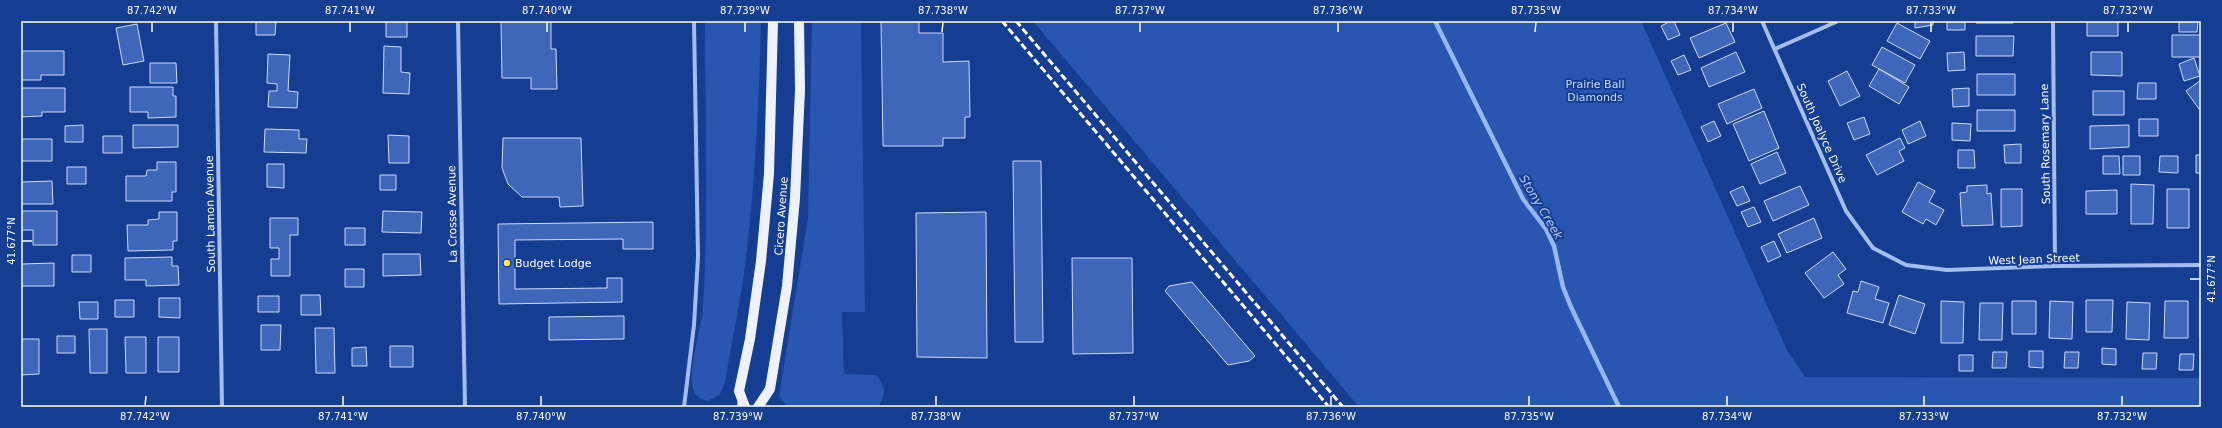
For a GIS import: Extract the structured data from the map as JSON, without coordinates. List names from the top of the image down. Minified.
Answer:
{"streets":{"main road":["Cicero Avenue"],"street":["South Joalyce Drive","South Rosemary Lane","South Lamon Avenue","La Crosse Avenue","West Jean Street"]},"crossings":[["South Joalyce Drive","West Jean Street"],["South Rosemary Lane","West Jean Street"]],"water":["Stony Creek"],"parks":["Prairie Ball Diamonds"],"places":["Budget Lodge"],"coordinates":["87.742°W","87.741°W","87.740°W","87.739°W","87.738°W","87.737°W","87.736°W","87.735°W","87.734°W","87.733°W","87.732°W","41.677°N"]}
